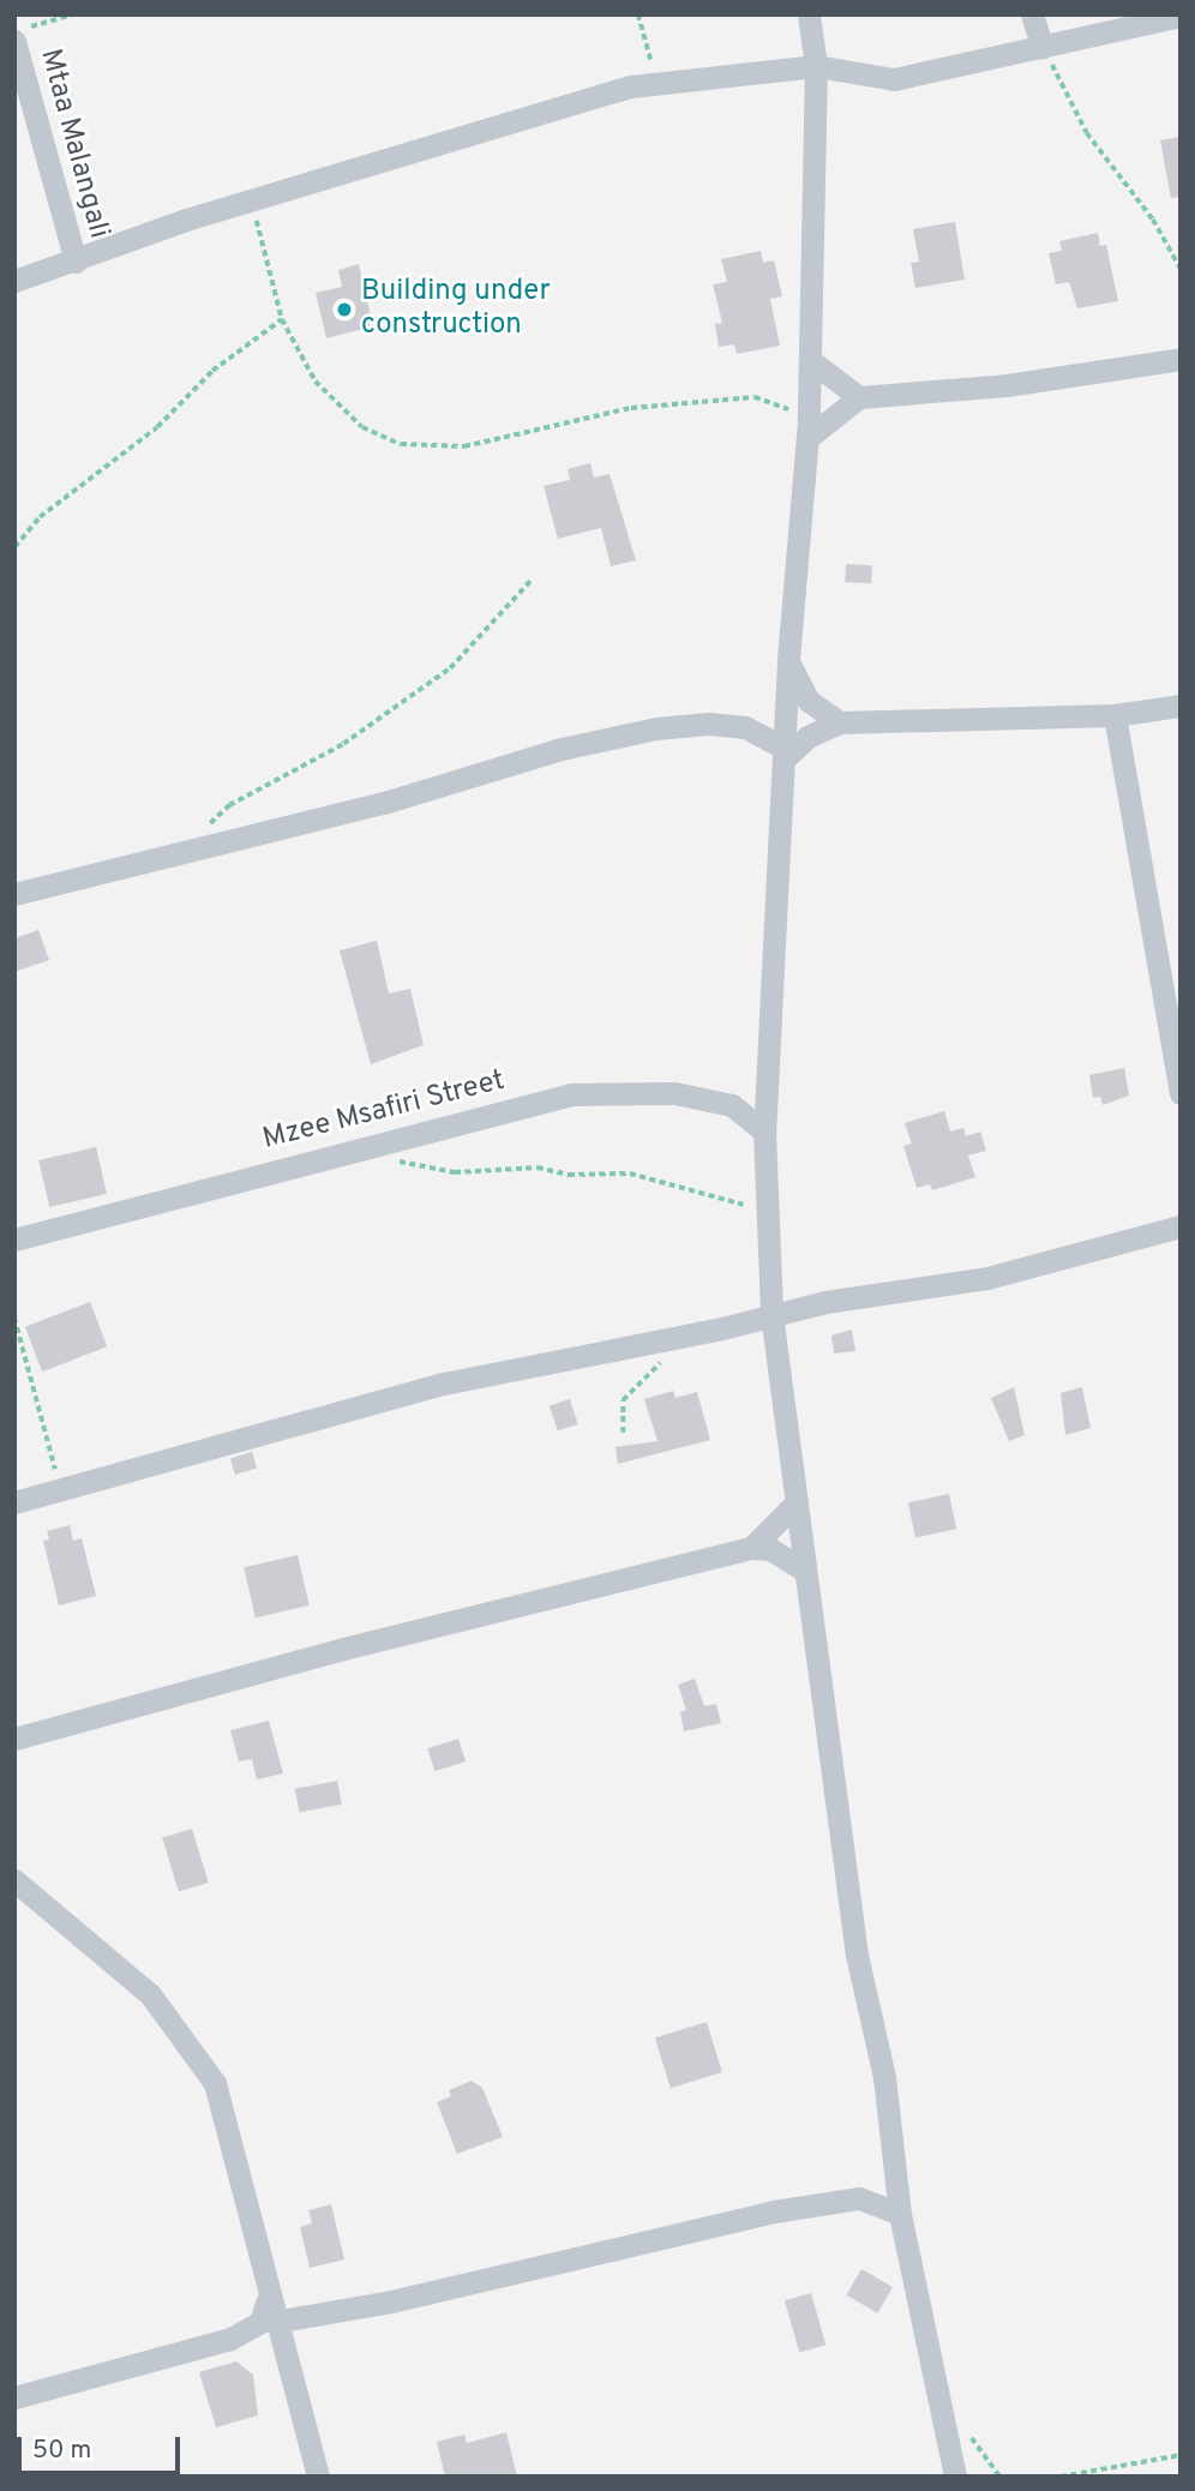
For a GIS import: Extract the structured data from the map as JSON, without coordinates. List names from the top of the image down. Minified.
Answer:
{"streets":{"street":["Mtaa Malangali","Mzee Msafiri Street"]},"places":["Building under construction"],"scale_bar":"50 m"}
